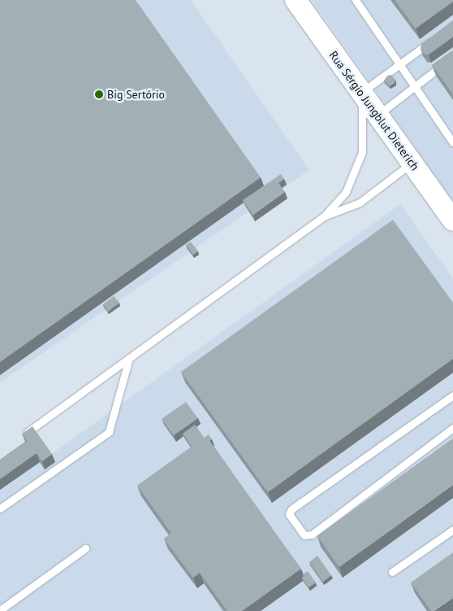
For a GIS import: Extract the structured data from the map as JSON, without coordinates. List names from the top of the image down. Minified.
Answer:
{"streets":{"street":["Rua Sérgio Jungblut Dieterich"]},"places":["Big Sertório"]}
